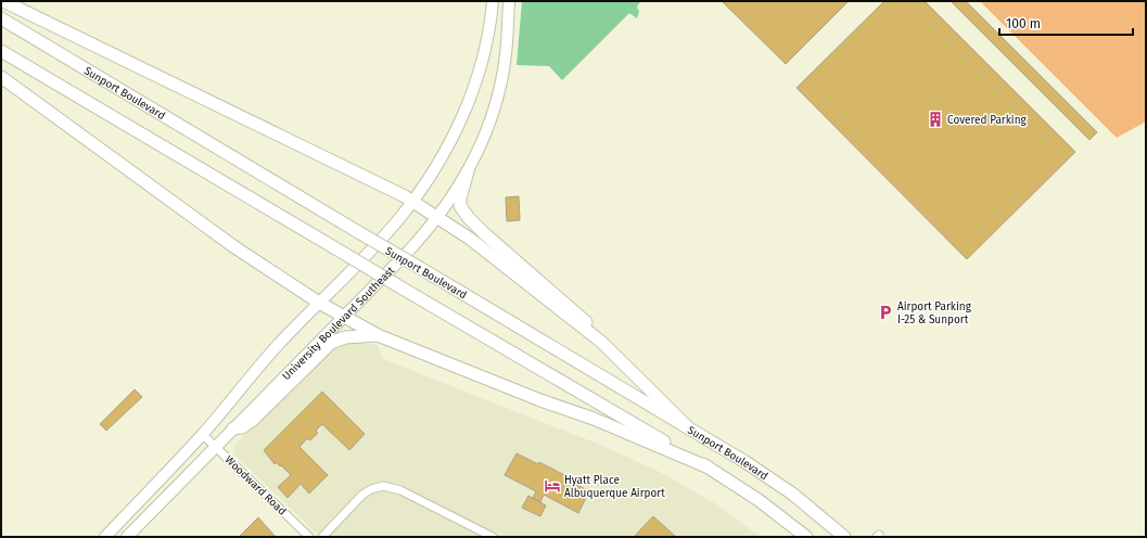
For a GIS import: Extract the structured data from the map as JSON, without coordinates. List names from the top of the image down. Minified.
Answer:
{"streets":{"main road":["Sunport Boulevard","University Boulevard Southeast"],"street":["Woodward Road"]},"crossings":[["University Boulevard Southeast","Woodward Road"]],"places":{"building":["Covered Parking"],"parking":["Airport Parking I-25 & Sunport"],"hotel":["Hyatt Place Albuquerque Airport"]},"scale_bar":"100 m"}
